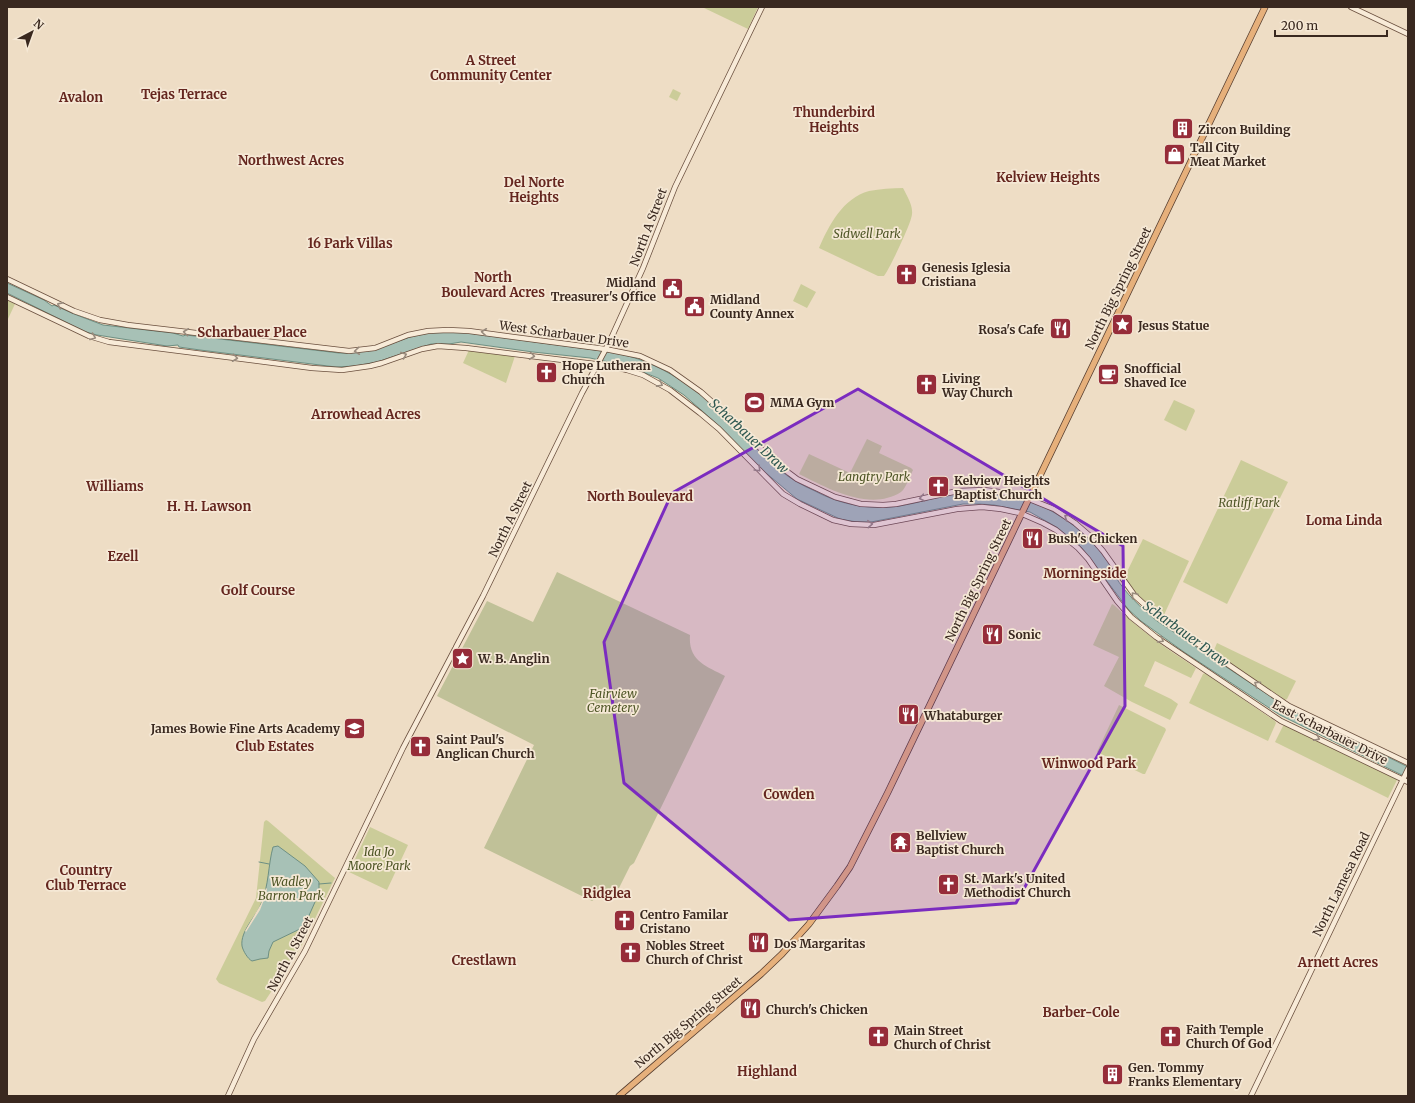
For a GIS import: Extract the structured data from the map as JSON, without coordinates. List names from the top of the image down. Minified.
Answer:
{"streets":{"highway":["North Big Spring Street"],"main road":["North A Street","West Scharbauer Drive","East Scharbauer Drive","North Lamesa Road"]},"crossings":[["North A Street","West Scharbauer Drive"],["North Big Spring Street","West Scharbauer Drive"],["West Scharbauer Drive","East Scharbauer Drive"],["East Scharbauer Drive","North Lamesa Road"]],"districts":["A Street Community Center","Tejas Terrace","Avalon","Thunderbird Heights","Northwest Acres","Kelview Heights","Del Norte Heights","16 Park Villas","North Boulevard Acres","Scharbauer Place","Arrowhead Acres","Williams","North Boulevard","H. H. Lawson","Loma Linda","Ezell","Morningside","Golf Course","Club Estates","Winwood Park","Cowden","Country Club Terrace","Ridglea","Crestlawn","Arnett Acres","Barber-Cole","Highland"],"water":["Scharbauer Draw"],"parks":["Sidwell Park","Langtry Park","Ratliff Park","Fairview Cemetery","Ida Jo Moore Park","Wadley Barron Park"],"places":{"building":["Zircon Building","Gen. Tommy Franks Elementary"],"shop":["Tall City Meat Market"],"church":["Genesis Iglesia Cristiana","Hope Lutheran Church","Living Way Church","Kelview Heights Baptist Church","Saint Paul's Anglican Church","St. Mark's United Methodist Church","Centro Familar Cristano","Nobles Street Church of Christ","Faith Temple Church Of God","Main Street Church of Christ"],"public building":["Midland Treasurer's Office","Midland County Annex"],"place":["Jesus Statue","W. B. Anglin"],"restaurant":["Rosa's Cafe","Bush's Chicken","Sonic","Whataburger","Dos Margaritas","Church's Chicken"],"cafe":["Snofficial Shaved Ice"],"sports":["MMA Gym"],"school or university":["James Bowie Fine Arts Academy"],"temple":["Bellview Baptist Church"]},"scale_bar":"200 m","north":"top right"}
